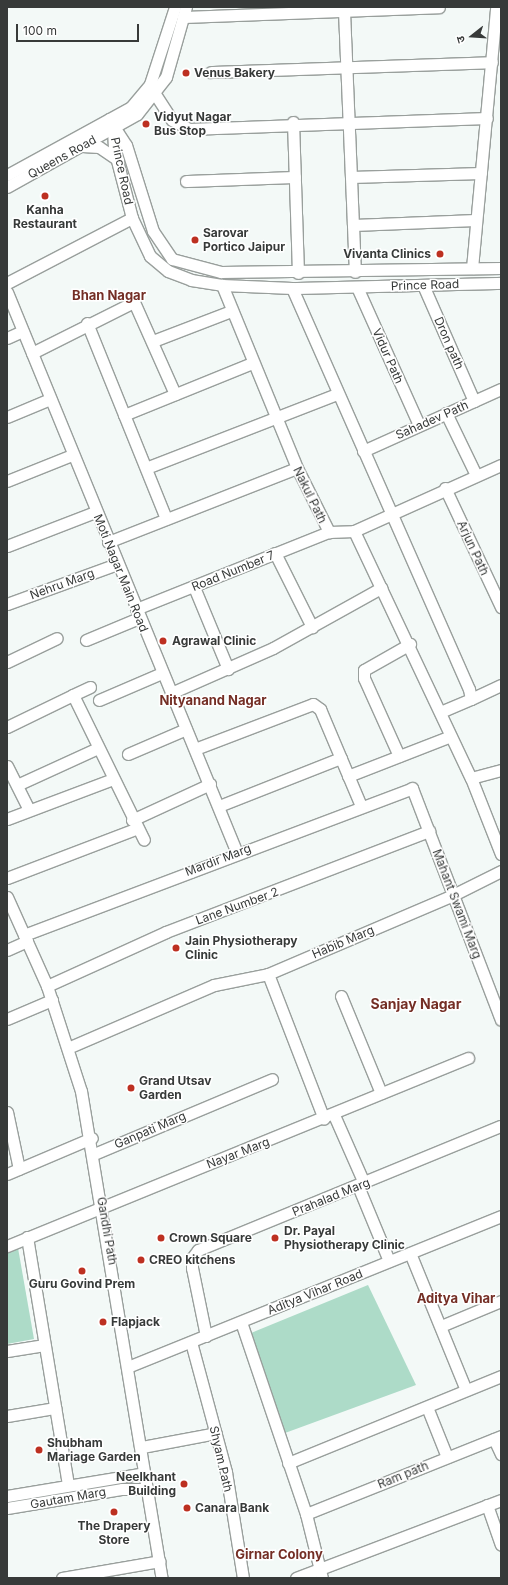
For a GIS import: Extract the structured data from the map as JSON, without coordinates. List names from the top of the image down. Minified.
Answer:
{"streets":{"street":["Queens Road","Prince Road","Dron path","Vidur Path","Sahadev Path","Nakul Path","Arjun Path","Road Number 7","Moti Nagar Main Road","Nehru Marg","Mardir Marg","Mahant Swami Marg","Lane Number 2","Habib Marg","Ganpati Marg","Nayar Marg","Prahalad Marg","Gandhi Path","Aditya Vihar Road","Shyam Path","Ram path","Gautam Marg"]},"crossings":[["Queens Road","Prince Road"],["Prince Road","Dron path"],["Prince Road","Vidur Path"],["Prince Road","Nakul Path"],["Dron path","Sahadev Path"],["Vidur Path","Sahadev Path"],["Nakul Path","Arjun Path"],["Nakul Path","Road Number 7"],["Road Number 7","Moti Nagar Main Road"],["Moti Nagar Main Road","Nehru Marg"],["Moti Nagar Main Road","Mardir Marg"],["Mardir Marg","Mahant Swami Marg"],["Mardir Marg","Gandhi Path"],["Mahant Swami Marg","Lane Number 2"],["Mahant Swami Marg","Habib Marg"],["Lane Number 2","Gandhi Path"],["Habib Marg","Gandhi Path"],["Ganpati Marg","Gandhi Path"],["Nayar Marg","Gandhi Path"],["Prahalad Marg","Aditya Vihar Road"],["Gandhi Path","Aditya Vihar Road"],["Gandhi Path","Gautam Marg"],["Aditya Vihar Road","Shyam Path"]],"districts":["Bhan Nagar","Nityanand Nagar","Sanjay Nagar","Aditya Vihar","Girnar Colony"],"places":["Venus Bakery","Vidyut Nagar Bus Stop","Kanha Restaurant","Sarovar Portico Jaipur","Vivanta Clinics","Agrawal Clinic","Jain Physiotherapy Clinic","Grand Utsav Garden","Crown Square","Dr. Payal Physiotherapy Clinic","CREO kitchens","Guru Govind Prem","Flapjack","Shubham Mariage Garden","Neelkhant Building","Canara Bank","The Drapery Store"],"scale_bar":"100 m","north":"left"}
